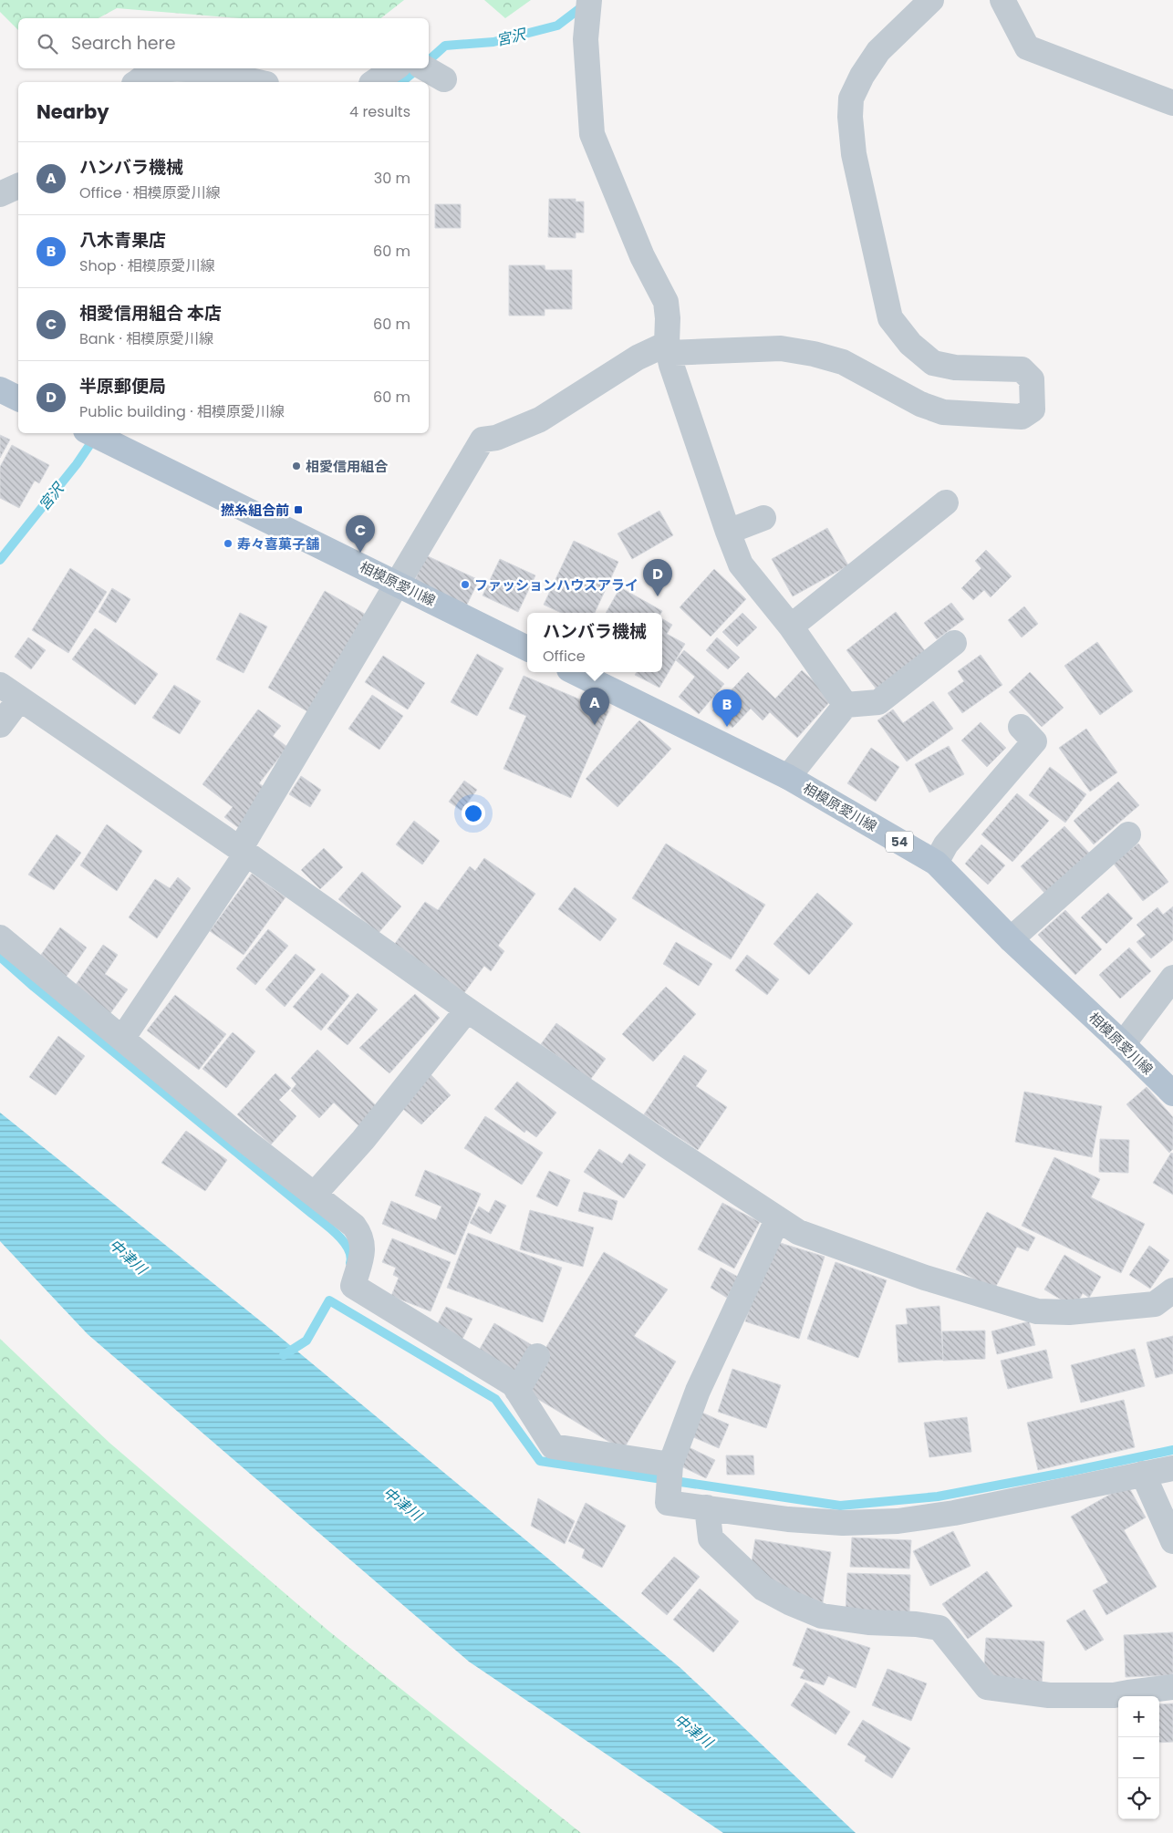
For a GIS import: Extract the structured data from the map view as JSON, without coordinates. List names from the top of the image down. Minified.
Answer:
{"streets":{"main road":["相模原愛川線","54"]},"water":["宮沢","中津川"],"places":{"other":["相愛信用組合","寿々喜菓子舗","ファッションハウスアライ"],"transit":["撚糸組合前"]},"page":{"search":"Search here","heading":["Nearby","4 results"],"list":[{"mark":"A","name":"ハンバラ機械","note":"Office · 相模原愛川線","value":"30 m"},{"mark":"B","name":"八木青果店","note":"Shop · 相模原愛川線","value":"60 m"},{"mark":"C","name":"相愛信用組合 本店","note":"Bank · 相模原愛川線","value":"60 m"},{"mark":"D","name":"半原郵便局","note":"Public building · 相模原愛川線","value":"60 m"}],"pins":["C","D","A","B"],"popup":["ハンバラ機械","Office"],"map_buttons":["+","−"]}}
